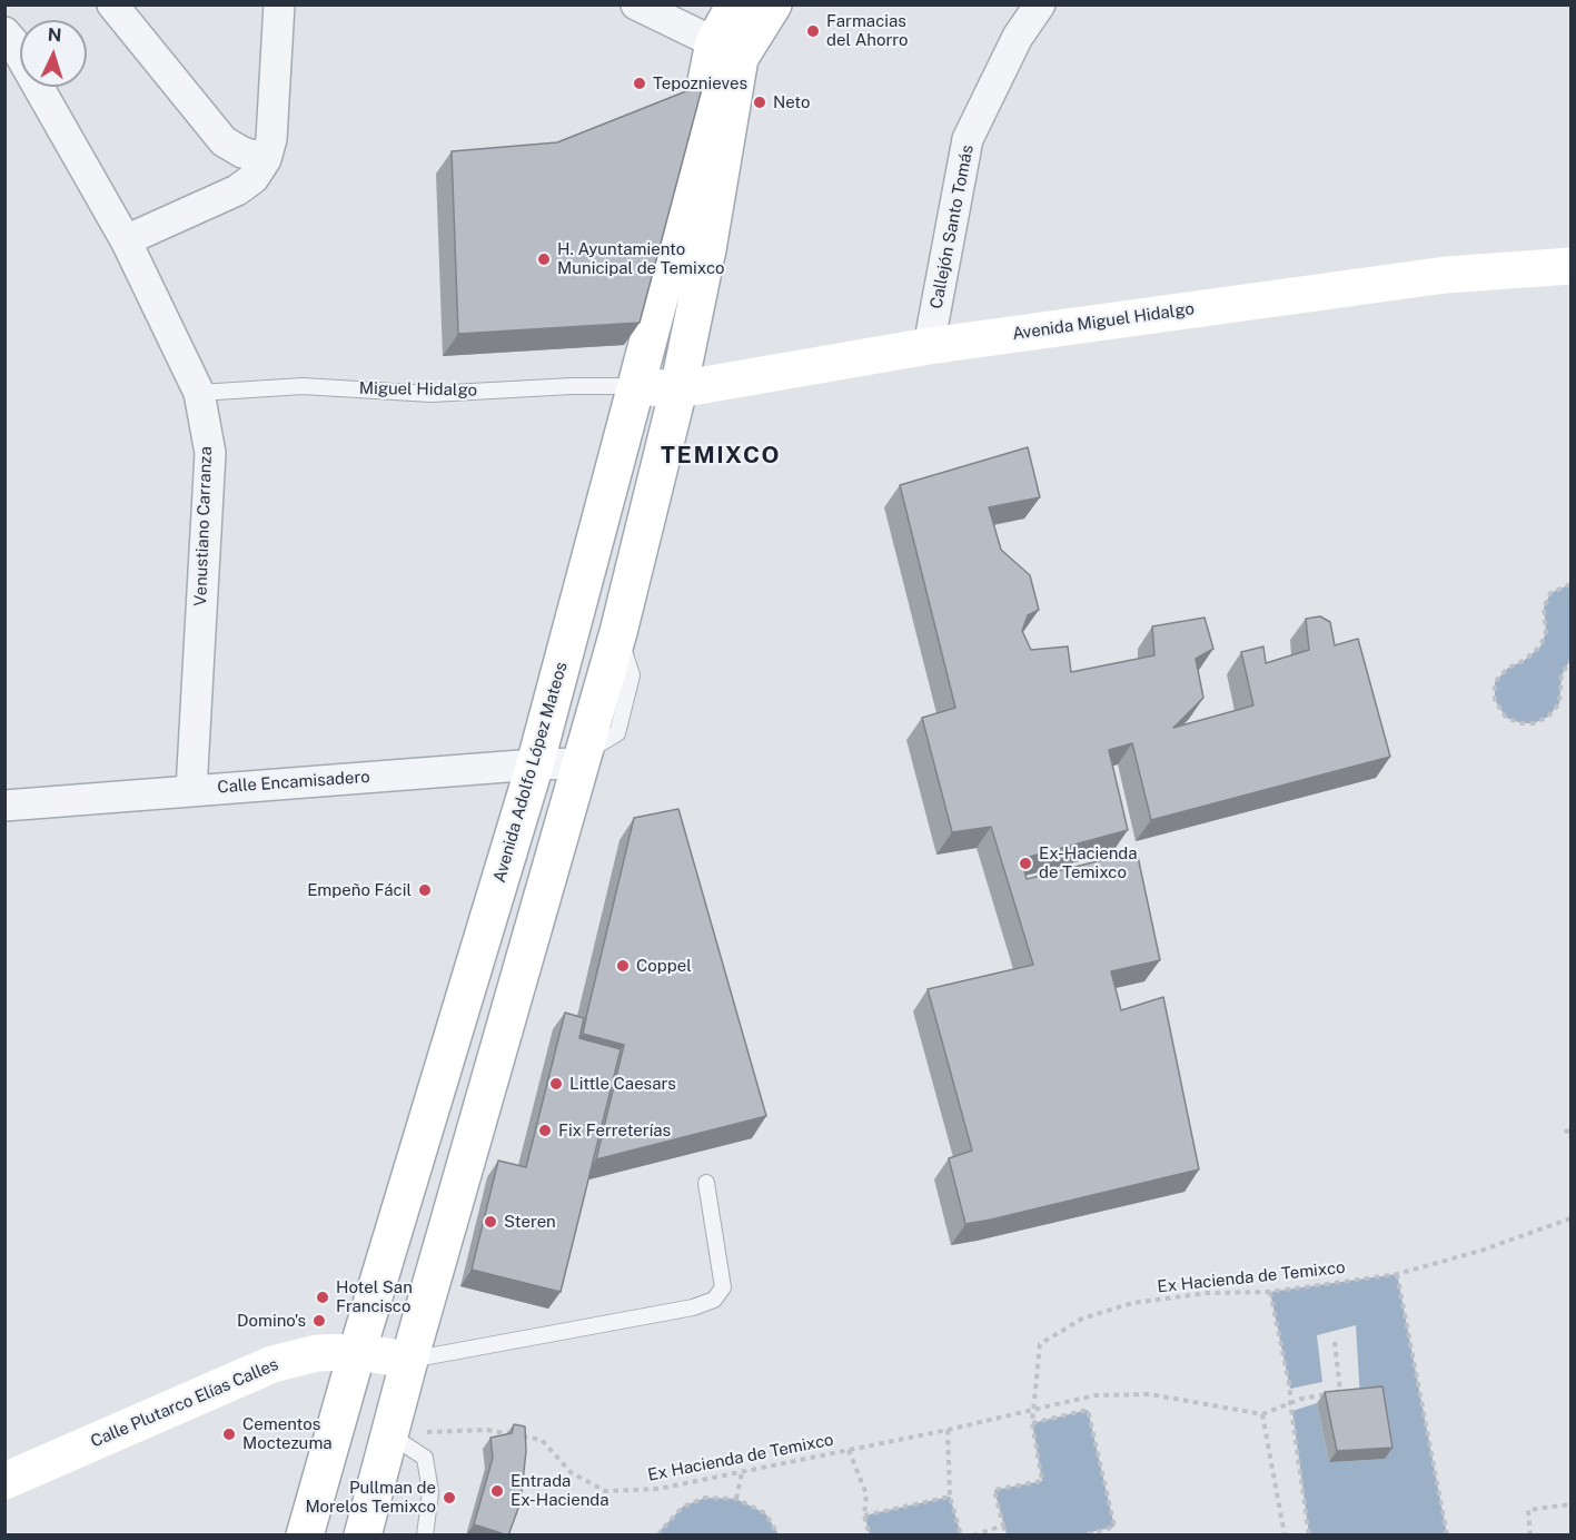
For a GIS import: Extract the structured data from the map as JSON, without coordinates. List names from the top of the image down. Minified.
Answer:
{"streets":{"main road":["Avenida Miguel Hidalgo","Avenida Adolfo López Mateos","Calle Plutarco Elías Calles"],"street":["Callejón Santo Tomás","Venustiano Carranza","Calle Encamisadero"],"lane":["Miguel Hidalgo"],"path":["Ex Hacienda de Temixco"]},"crossings":[["Callejón Santo Tomás","Avenida Miguel Hidalgo"],["Avenida Miguel Hidalgo","Miguel Hidalgo"],["Avenida Miguel Hidalgo","Avenida Adolfo López Mateos"],["Miguel Hidalgo","Venustiano Carranza"],["Miguel Hidalgo","Avenida Adolfo López Mateos"],["Venustiano Carranza","Calle Encamisadero"],["Avenida Adolfo López Mateos","Calle Encamisadero"],["Avenida Adolfo López Mateos","Ex Hacienda de Temixco"],["Avenida Adolfo López Mateos","Calle Plutarco Elías Calles"]],"districts":["TEMIXCO"],"places":["Farmacias del Ahorro","Tepoznieves","Neto","H. Ayuntamiento Municipal de Temixco","Ex-Hacienda de Temixco","Empeño Fácil","Coppel","Little Caesars","Fix Ferreterías","Steren","Hotel San Francisco","Domino's","Cementos Moctezuma","Entrada Ex-Hacienda","Pullman de Morelos Temixco"],"north":"top"}
